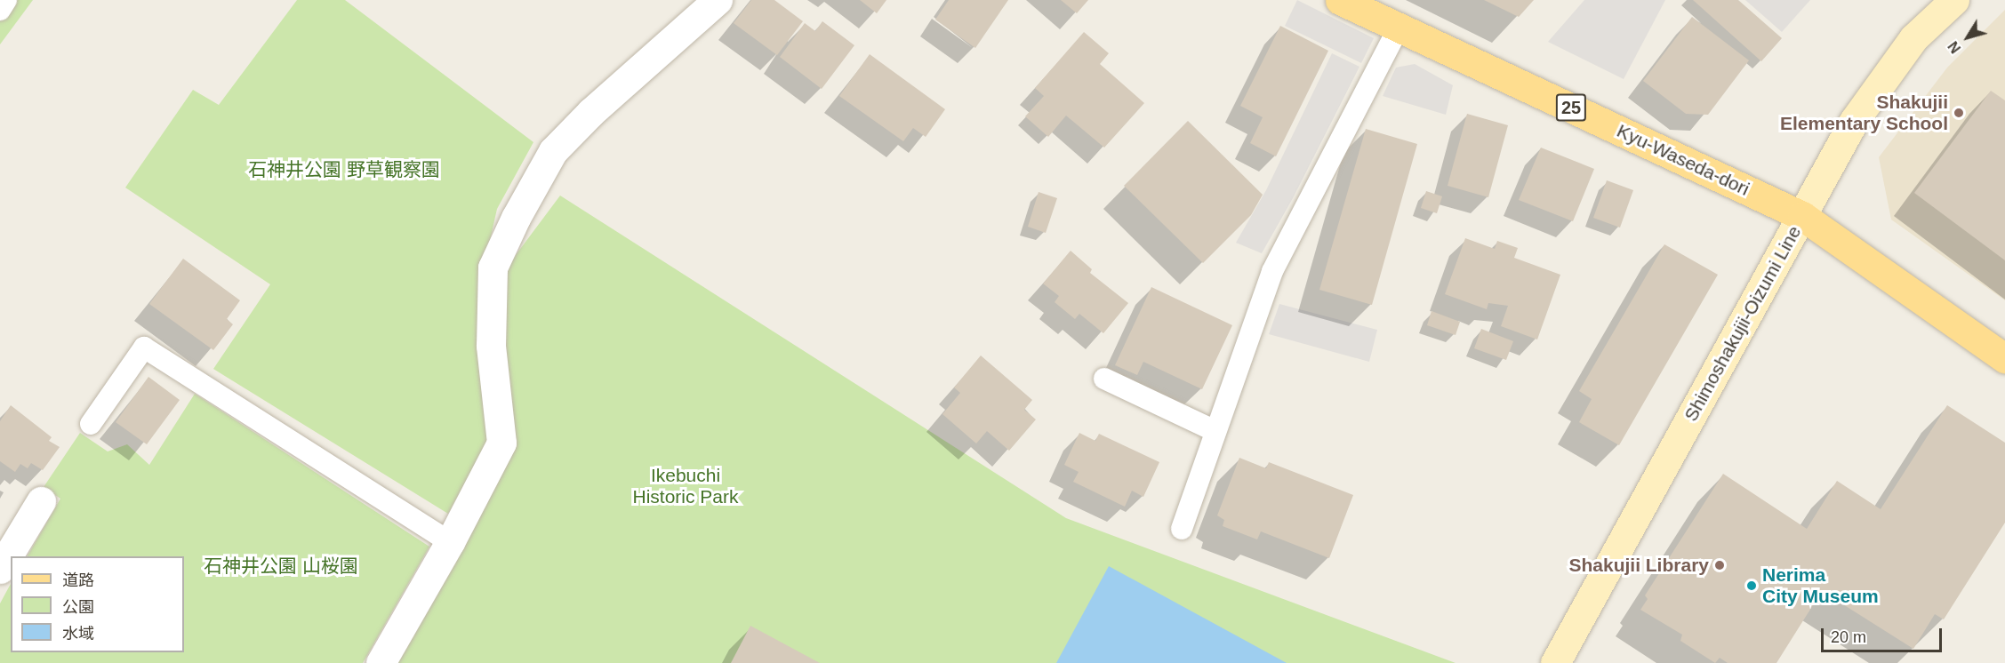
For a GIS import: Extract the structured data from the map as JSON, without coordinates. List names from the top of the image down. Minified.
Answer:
{"streets":{"main road":["25","Kyu-Waseda-dori","Shimoshakujii-Oizumi Line"]},"crossings":[["Kyu-Waseda-dori","Shimoshakujii-Oizumi Line"]],"parks":["石神井公園 野草観察園","Ikebuchi Historic Park","石神井公園 山桜園"],"places":["Shakujii Elementary School","Shakujii Library","Nerima City Museum"],"legend":["道路","公園","水域"],"scale_bar":"20 m","north":"bottom left"}
